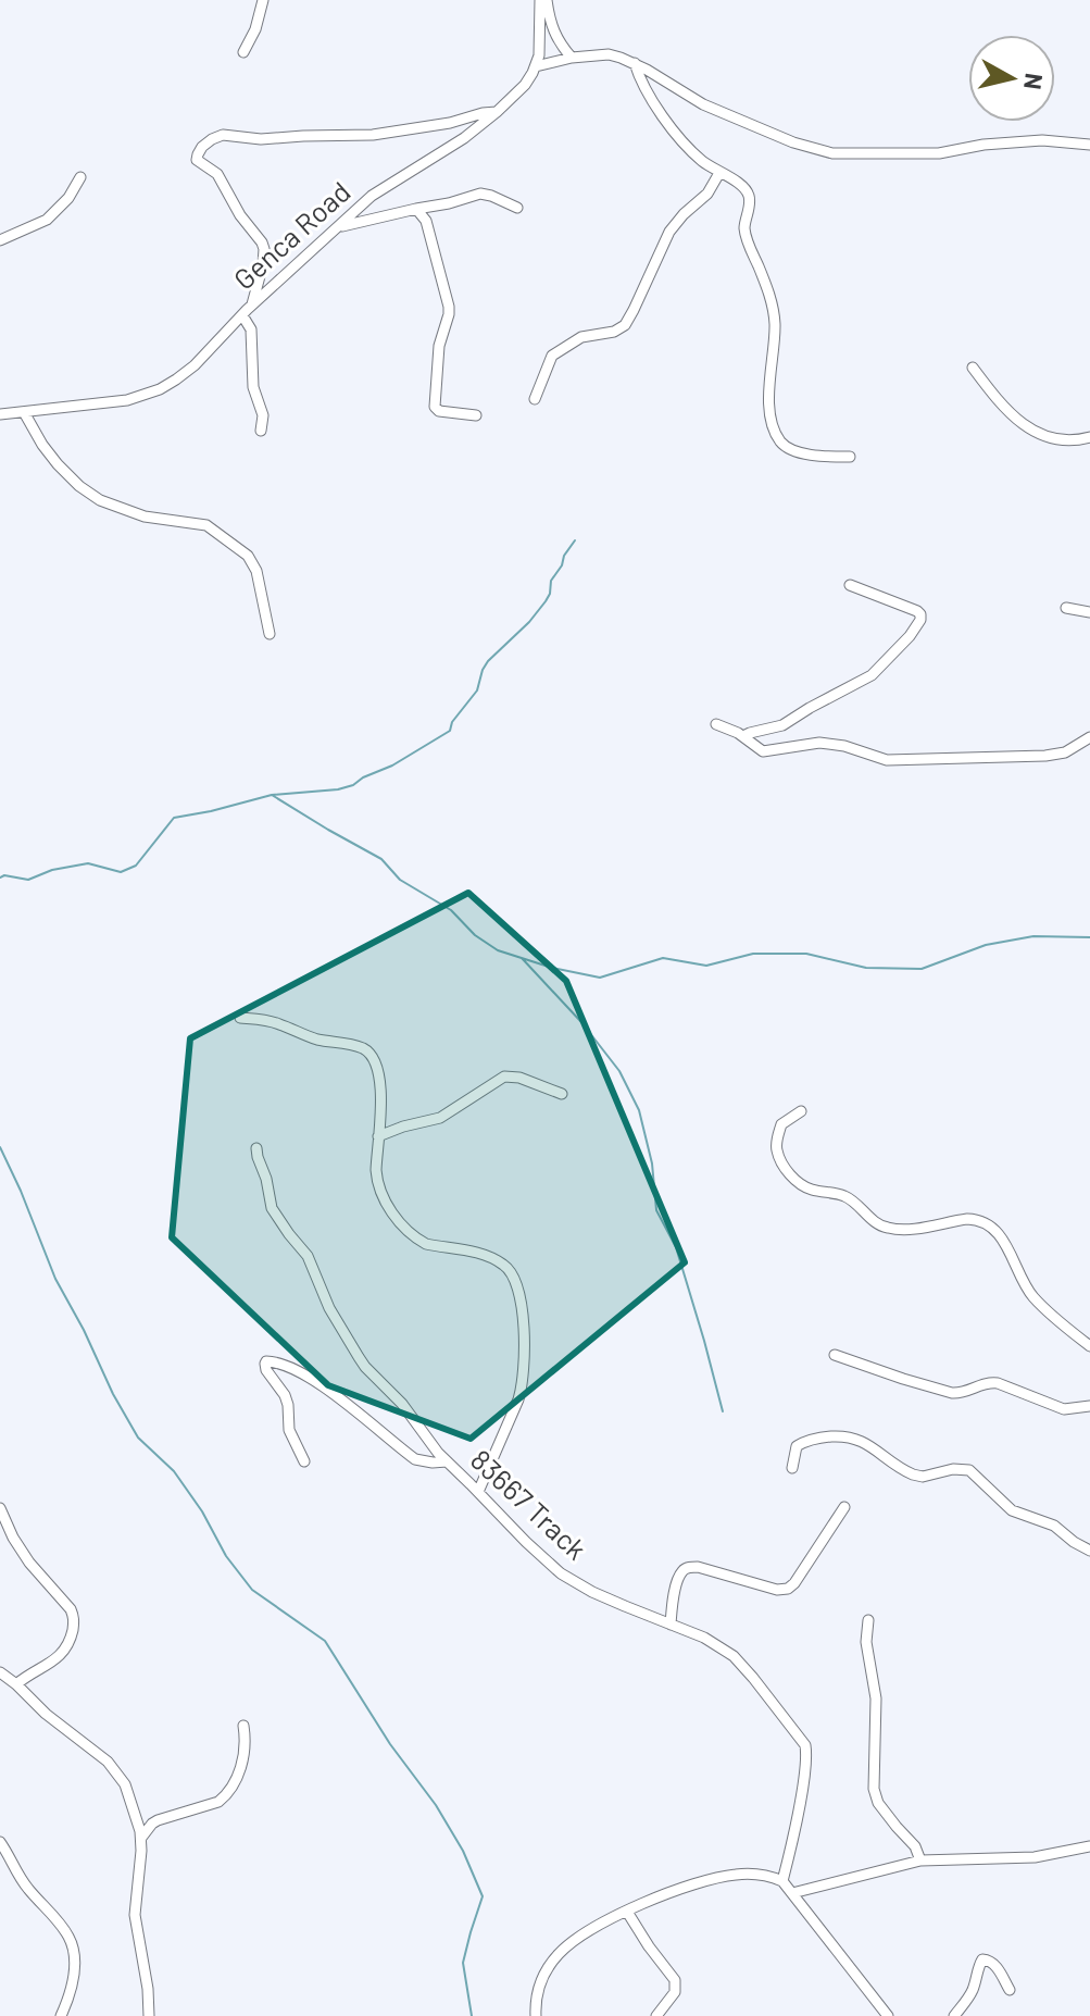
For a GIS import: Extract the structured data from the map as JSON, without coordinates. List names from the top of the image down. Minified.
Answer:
{"streets":{"street":["Genca Road","83667 Track"]},"north":"right"}
